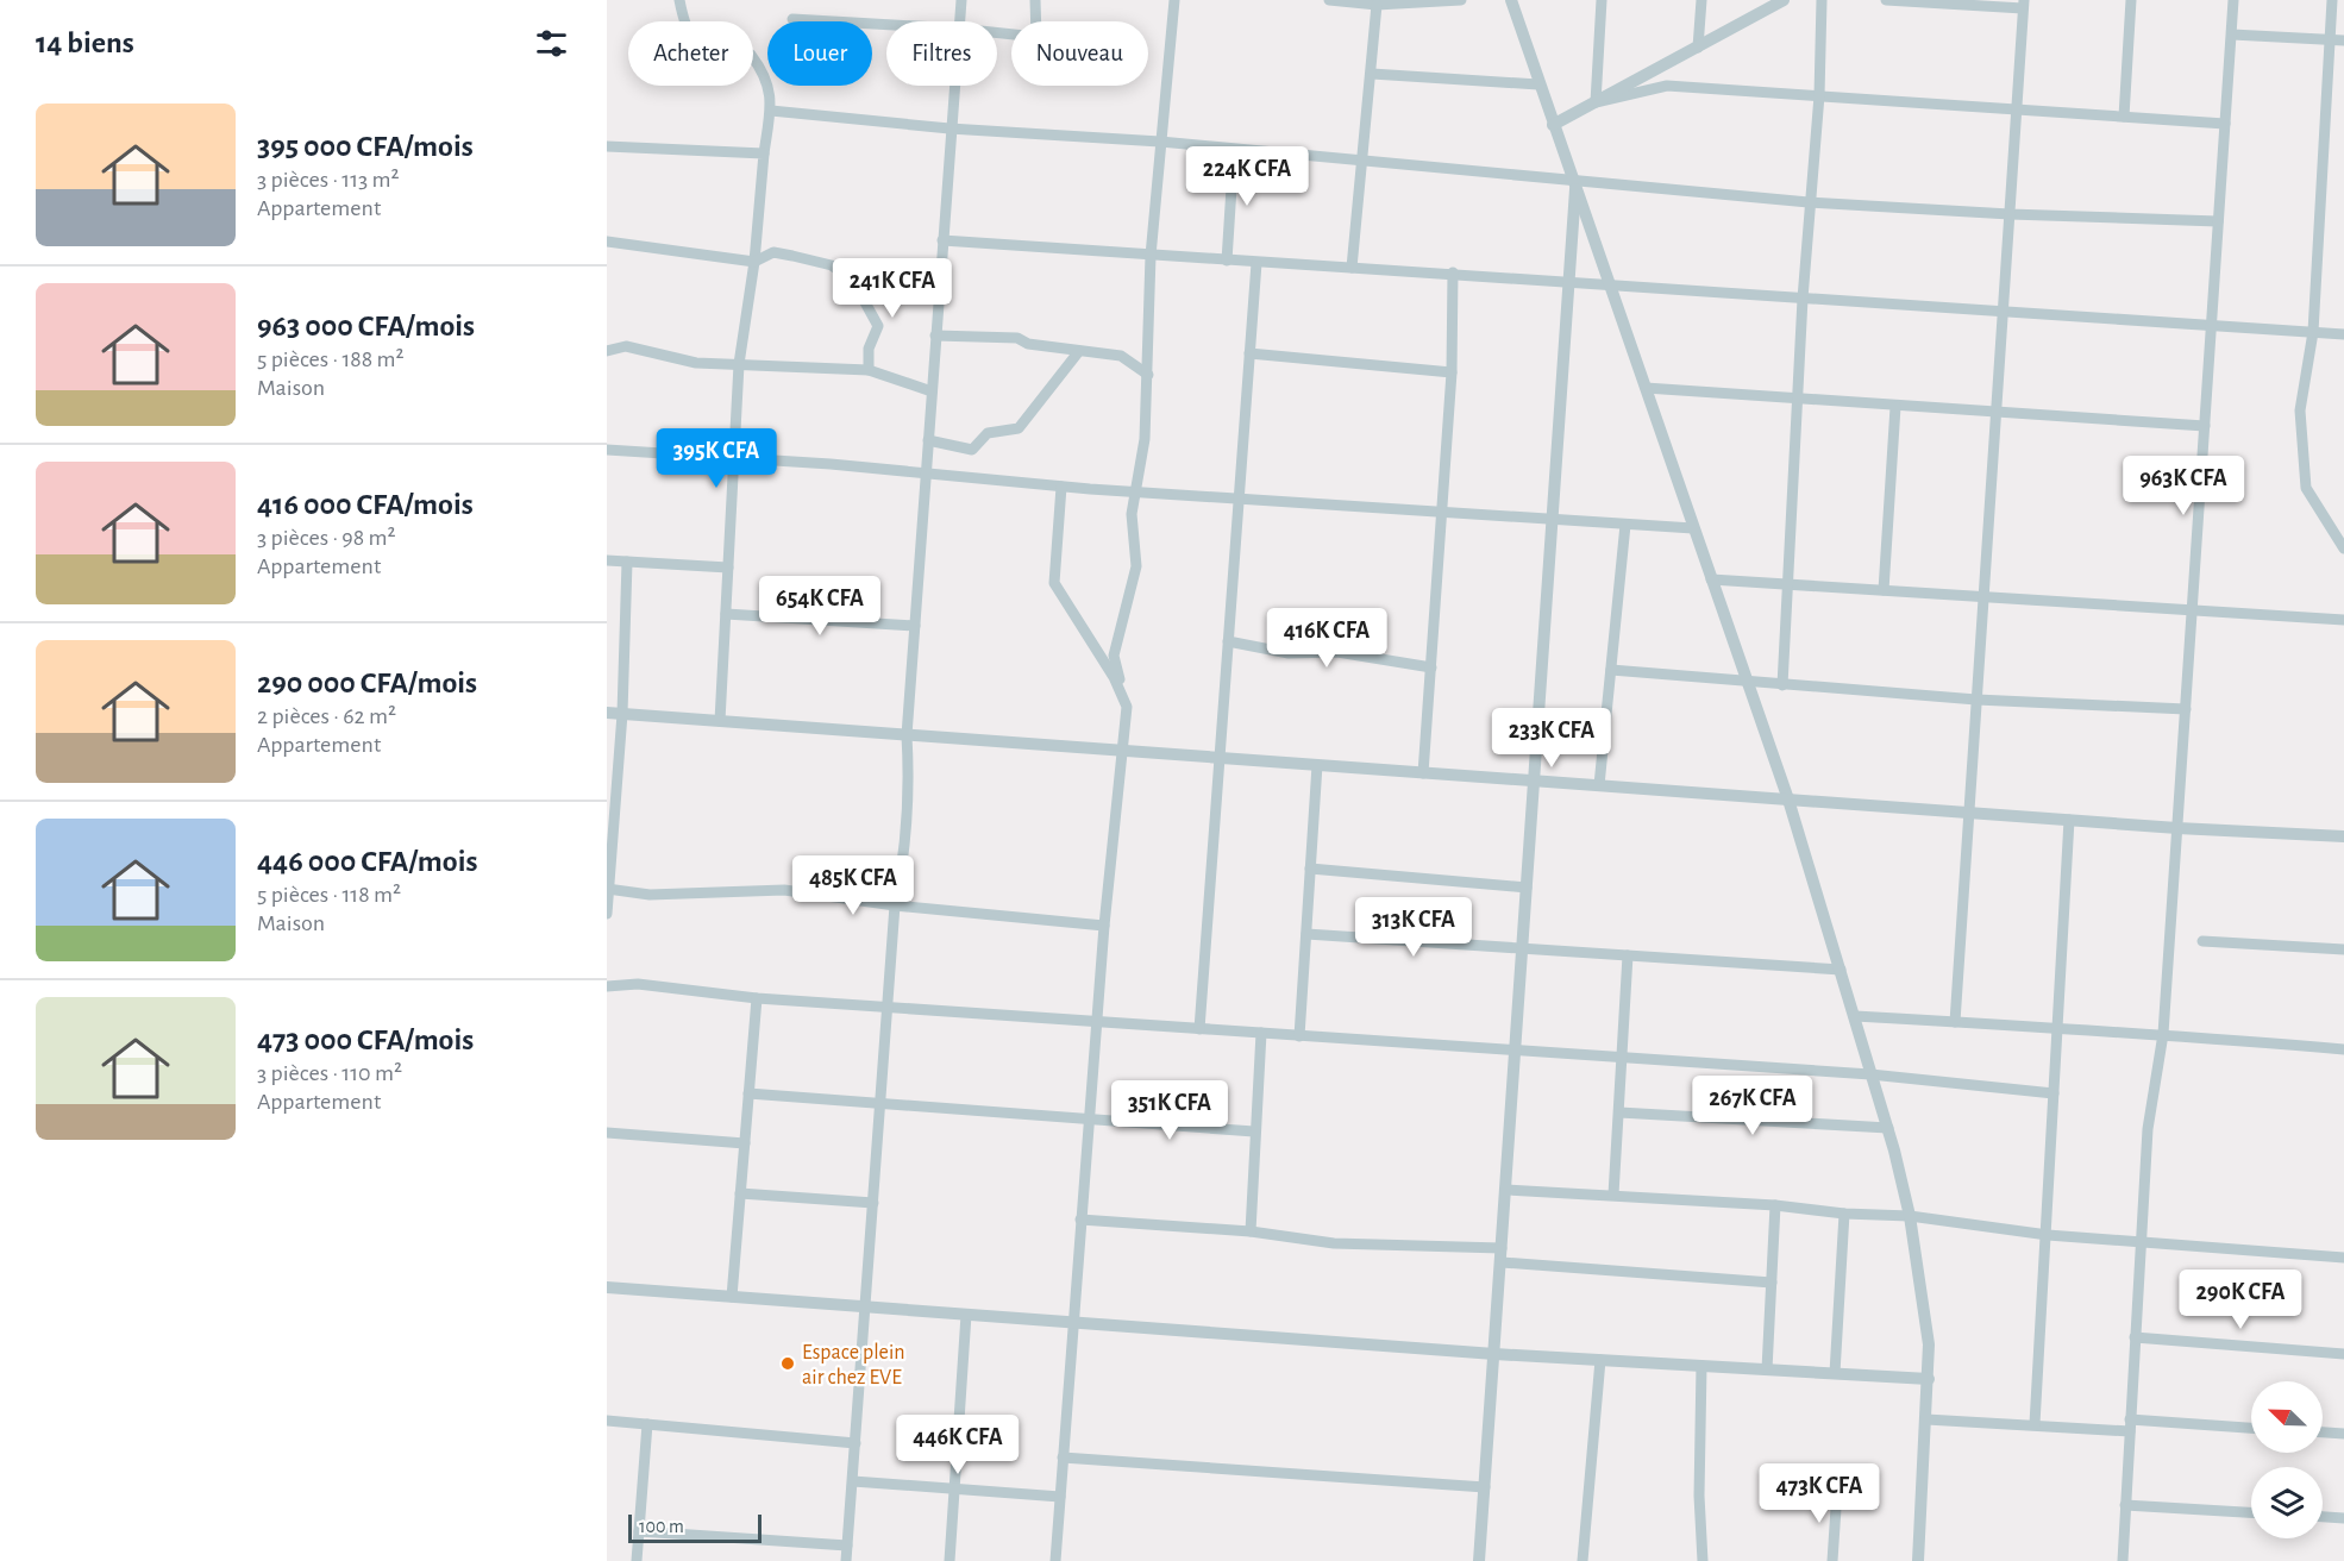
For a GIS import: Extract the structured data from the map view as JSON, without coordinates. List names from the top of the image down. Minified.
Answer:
{"places":["Espace plein air chez EVE"],"scale_bar":"100 m","north":"top left","page":{"heading":"14 biens","chip":["Acheter","Louer","Filtres","Nouveau"],"list":[{"name":"395 000 CFA/mois","note":"3 pièces · 113 m² · Appartement"},{"name":"963 000 CFA/mois","note":"5 pièces · 188 m² · Maison"},{"name":"416 000 CFA/mois","note":"3 pièces · 98 m² · Appartement"},{"name":"290 000 CFA/mois","note":"2 pièces · 62 m² · Appartement"},{"name":"446 000 CFA/mois","note":"5 pièces · 118 m² · Maison"},{"name":"473 000 CFA/mois","note":"3 pièces · 110 m² · Appartement"}],"price":["224K CFA","241K CFA","395K CFA","963K CFA","654K CFA","416K CFA","233K CFA","485K CFA","313K CFA","267K CFA","351K CFA","290K CFA","446K CFA","473K CFA"],"scale":"100 m"}}
